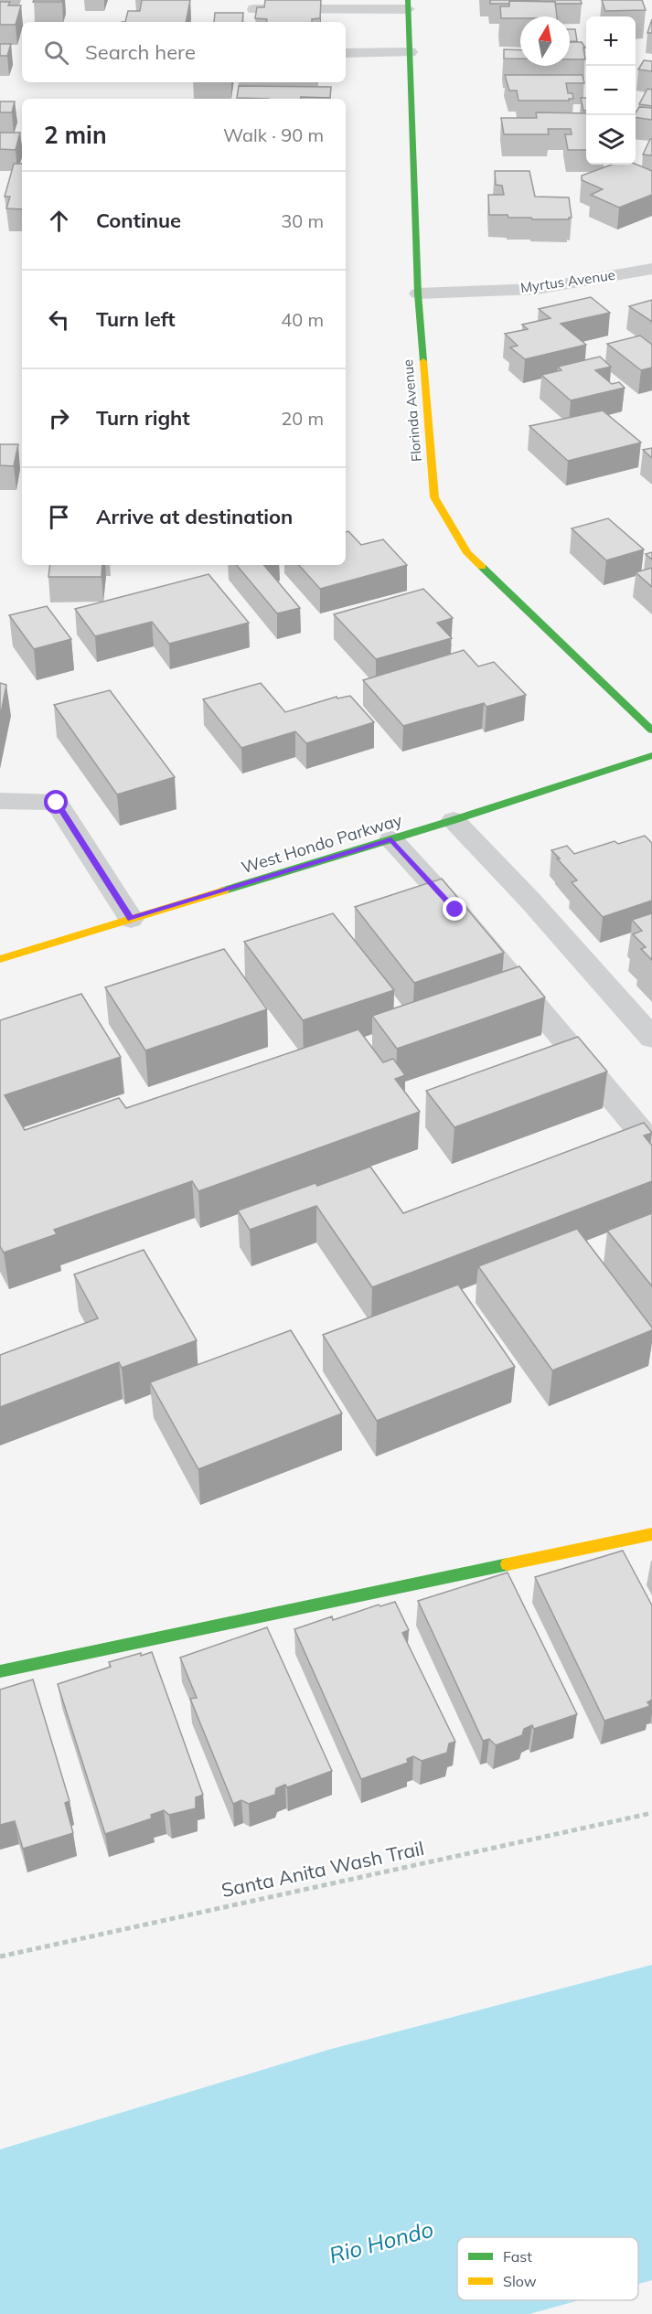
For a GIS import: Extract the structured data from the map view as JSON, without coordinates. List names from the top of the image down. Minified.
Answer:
{"streets":{"street":["Myrtus Avenue","Florinda Avenue","West Hondo Parkway"],"path":["Santa Anita Wash Trail"]},"crossings":[["Myrtus Avenue","Florinda Avenue"]],"water":["Rio Hondo"],"legend":["Fast","Slow"],"north":"top","page":{"map_buttons":["+","−"],"search":"Search here","heading":["2 min","Walk · 90 m"],"list":[["Continue","30 m"],["Turn left","40 m"],["Turn right","20 m"],"Arrive at destination"]}}
